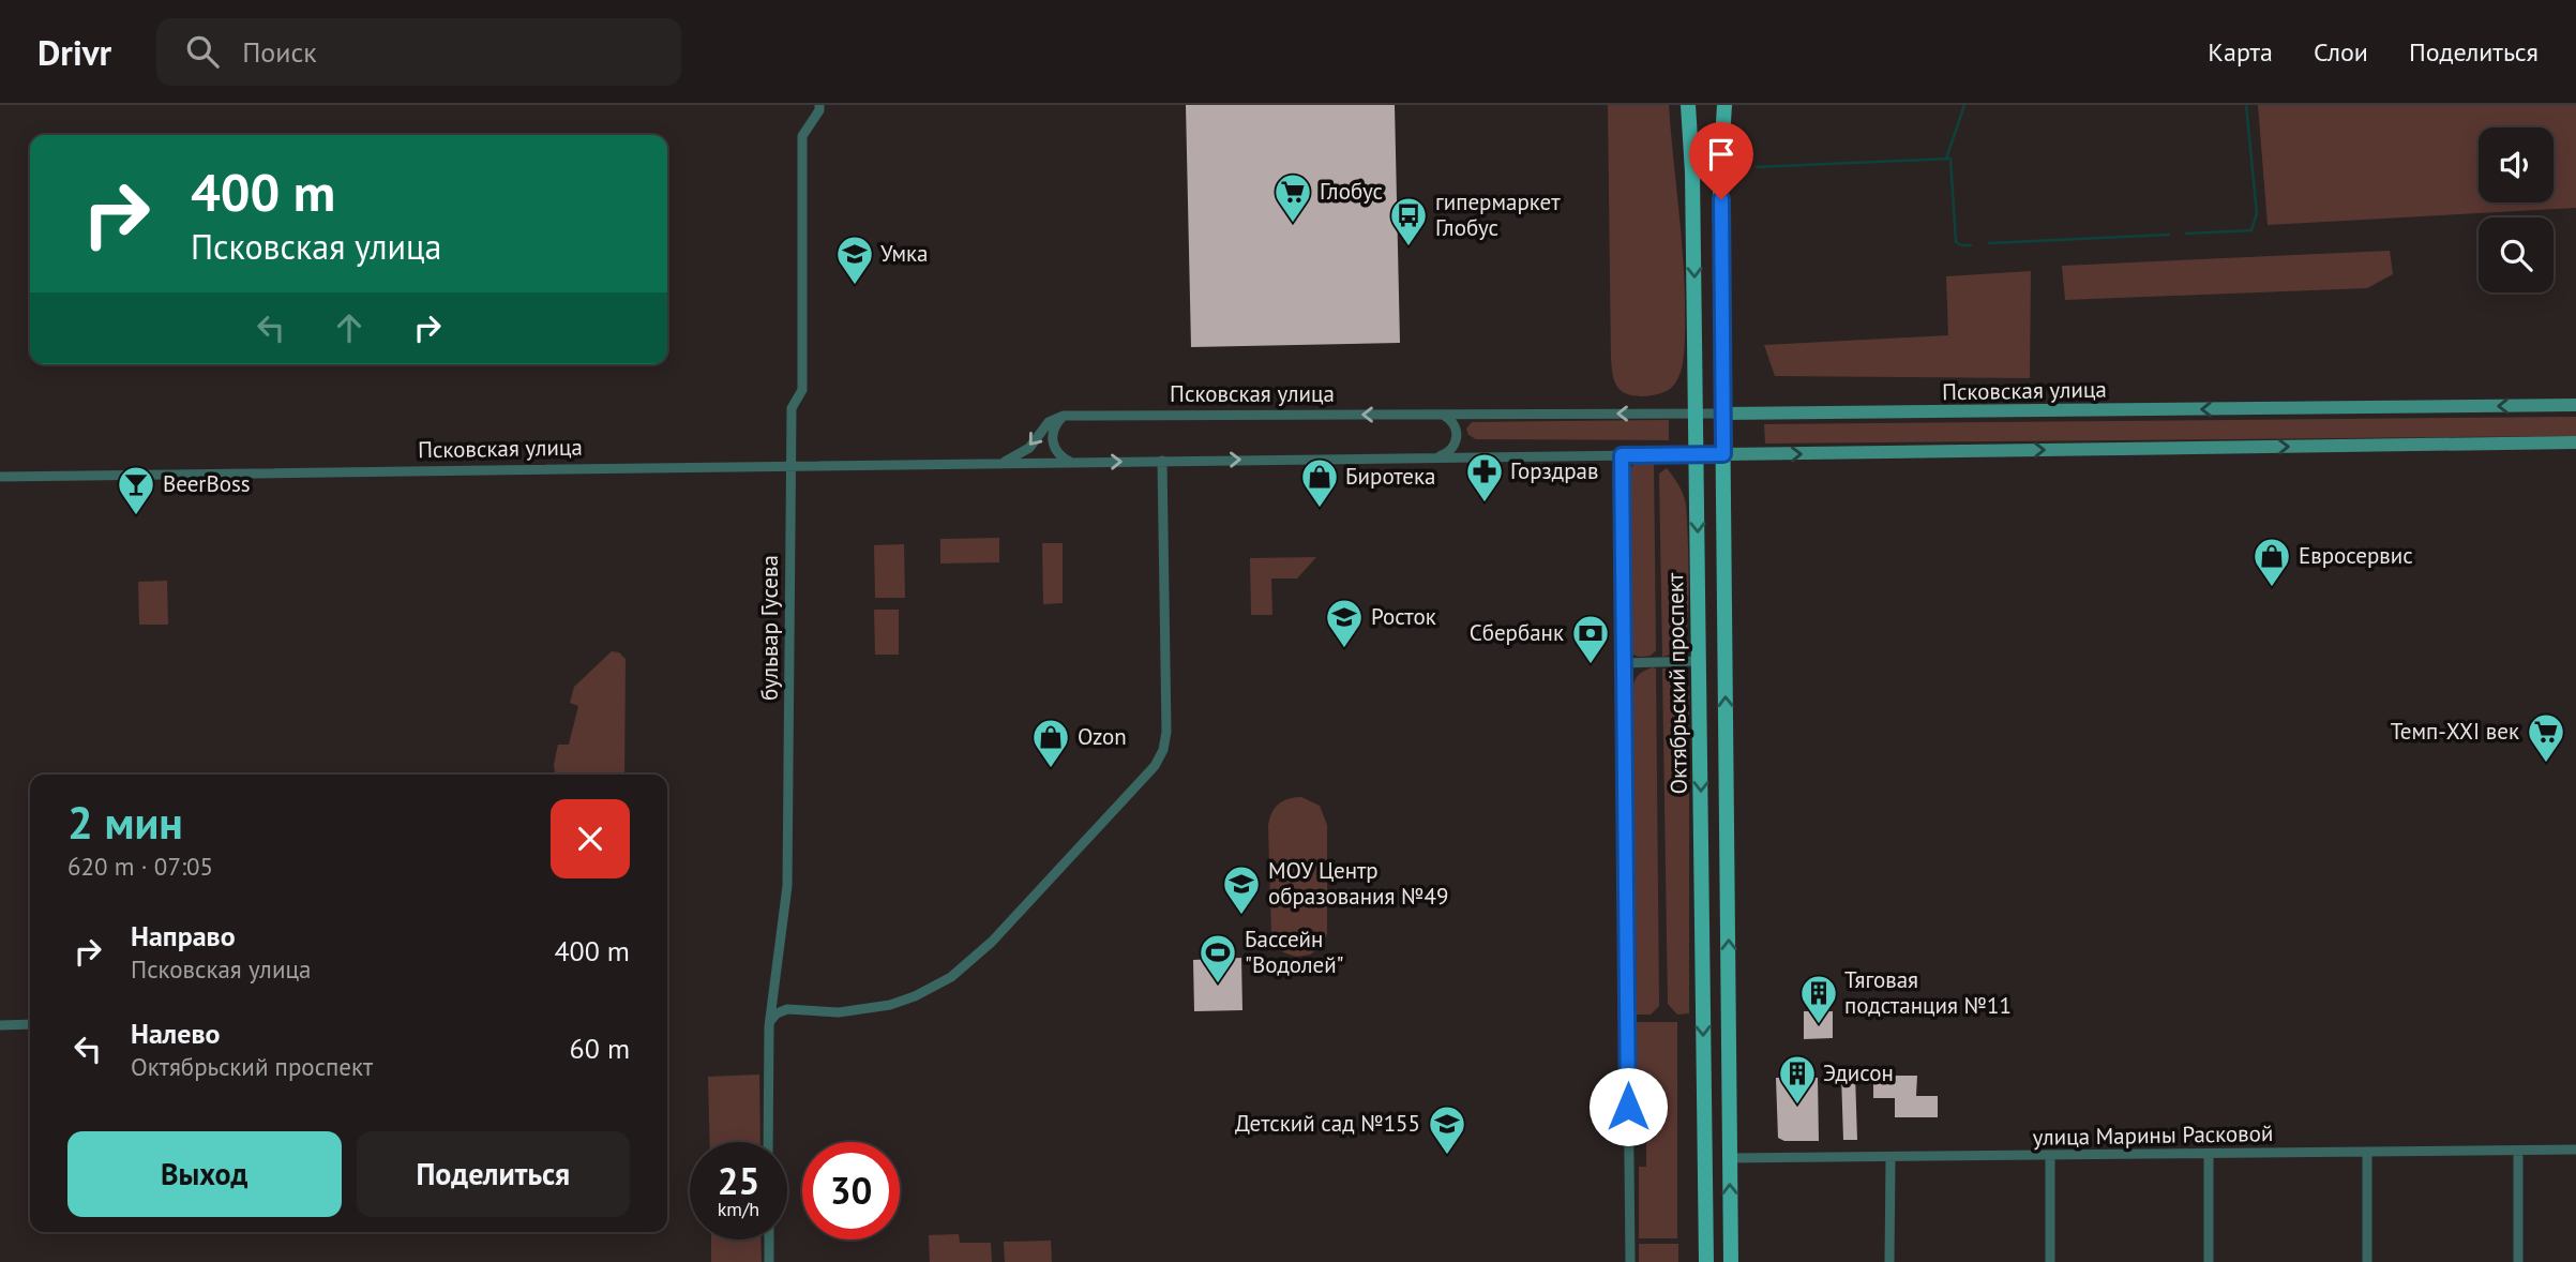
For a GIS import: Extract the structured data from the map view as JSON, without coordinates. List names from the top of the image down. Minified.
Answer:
{"streets":{"main road":["Псковская улица","Октябрьский проспект"],"street":["бульвар Гусева","улица Марины Расковой"]},"crossings":[["Псковская улица","бульвар Гусева"],["Псковская улица","Октябрьский проспект"]],"places":{"supermarket":["Глобус","Темп-XXI век"],"bus stop":["гипермаркет Глобус"],"school or university":["Умка","Росток","МОУ Центр образования №49","Детский сад №155"],"pharmacy":["Горздрав"],"shop":["Биротека","Евросервис","Ozon"],"bar":["BeerBoss"],"bank":["Сбербанк"],"sports":["Бассейн \"Водолей\""],"building":["Тяговая подстанция №11","Эдисон"]},"page":{"header":"Drivr","search":"Поиск","nav":["Карта","Слои","Поделиться"],"turn":["400 m","Псковская улица"],"heading":["2 мин","620 m · 07:05"],"list":[{"name":"Направо","note":"Псковская улица","value":"400 m"},{"name":"Налево","note":"Октябрьский проспект","value":"60 m"}],"buttons":["Выход","Поделиться"],"speed":"25 km/h","limit":"30"}}
